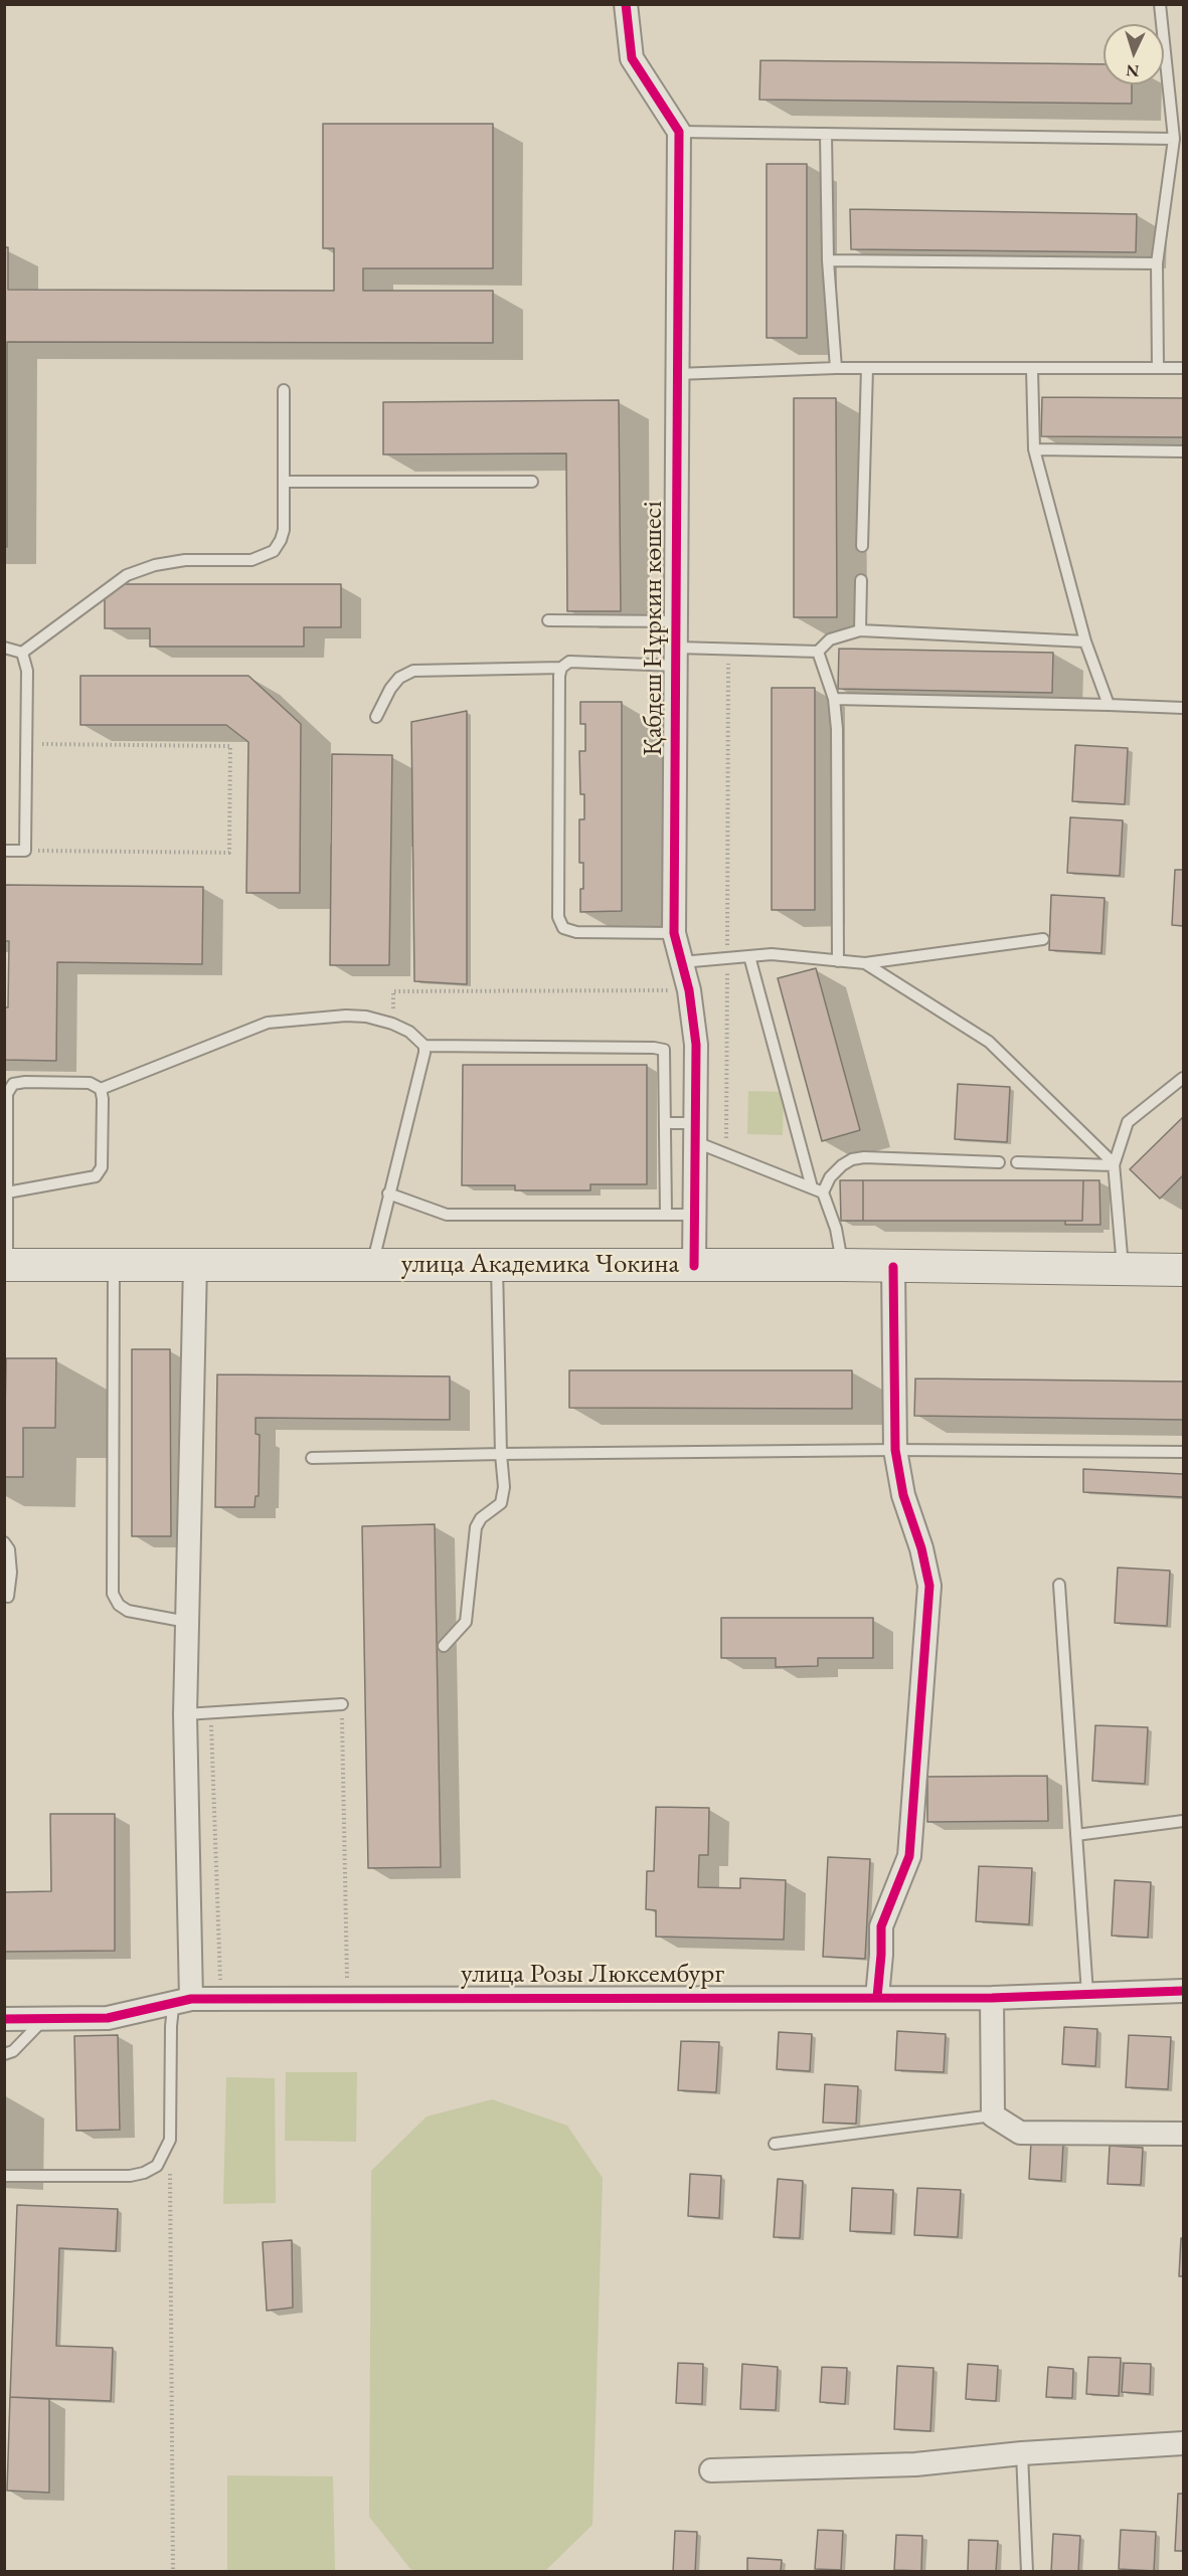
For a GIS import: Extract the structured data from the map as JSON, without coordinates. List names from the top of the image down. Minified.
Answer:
{"streets":{"main road":["улица Академика Чокина"],"street":["Қабдеш Нұркин көшесі","улица Розы Люксембург"]},"crossings":[["Қабдеш Нұркин көшесі","улица Академика Чокина"]],"north":"bottom"}
